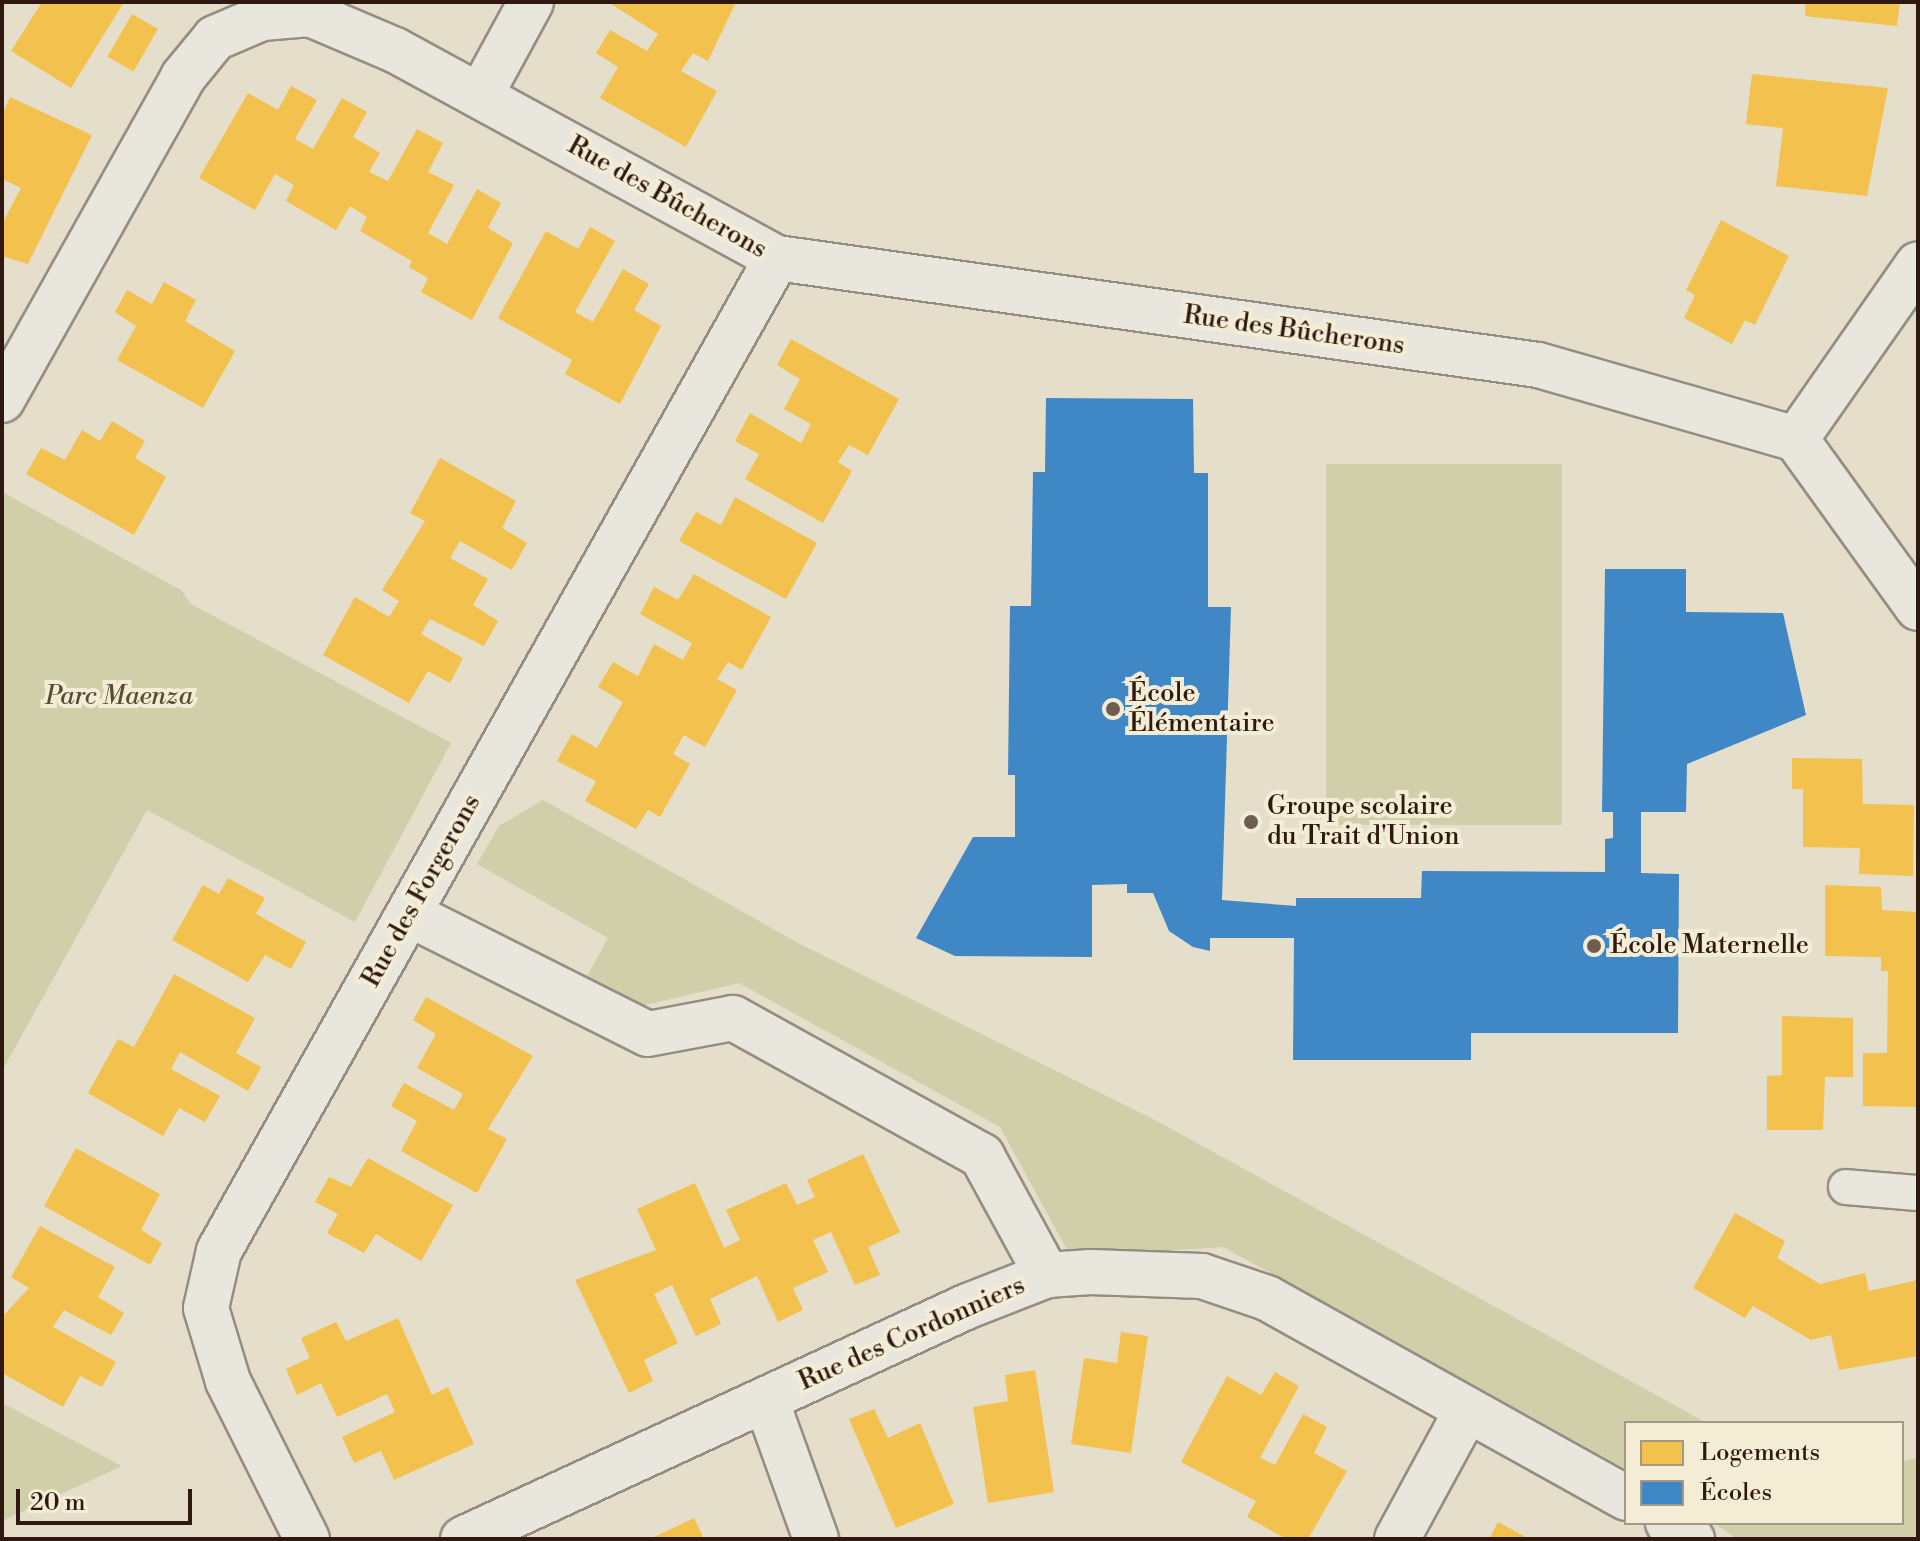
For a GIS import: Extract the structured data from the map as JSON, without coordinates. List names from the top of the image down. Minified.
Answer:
{"streets":{"street":["Rue des Bûcherons","Rue des Forgerons","Rue des Cordonniers"]},"crossings":[["Rue des Bûcherons","Rue des Forgerons"]],"parks":["Parc Maenza"],"places":["École Élémentaire","Groupe scolaire du Trait d'Union","École Maternelle"],"legend":["Logements","Écoles"],"scale_bar":"20 m"}
